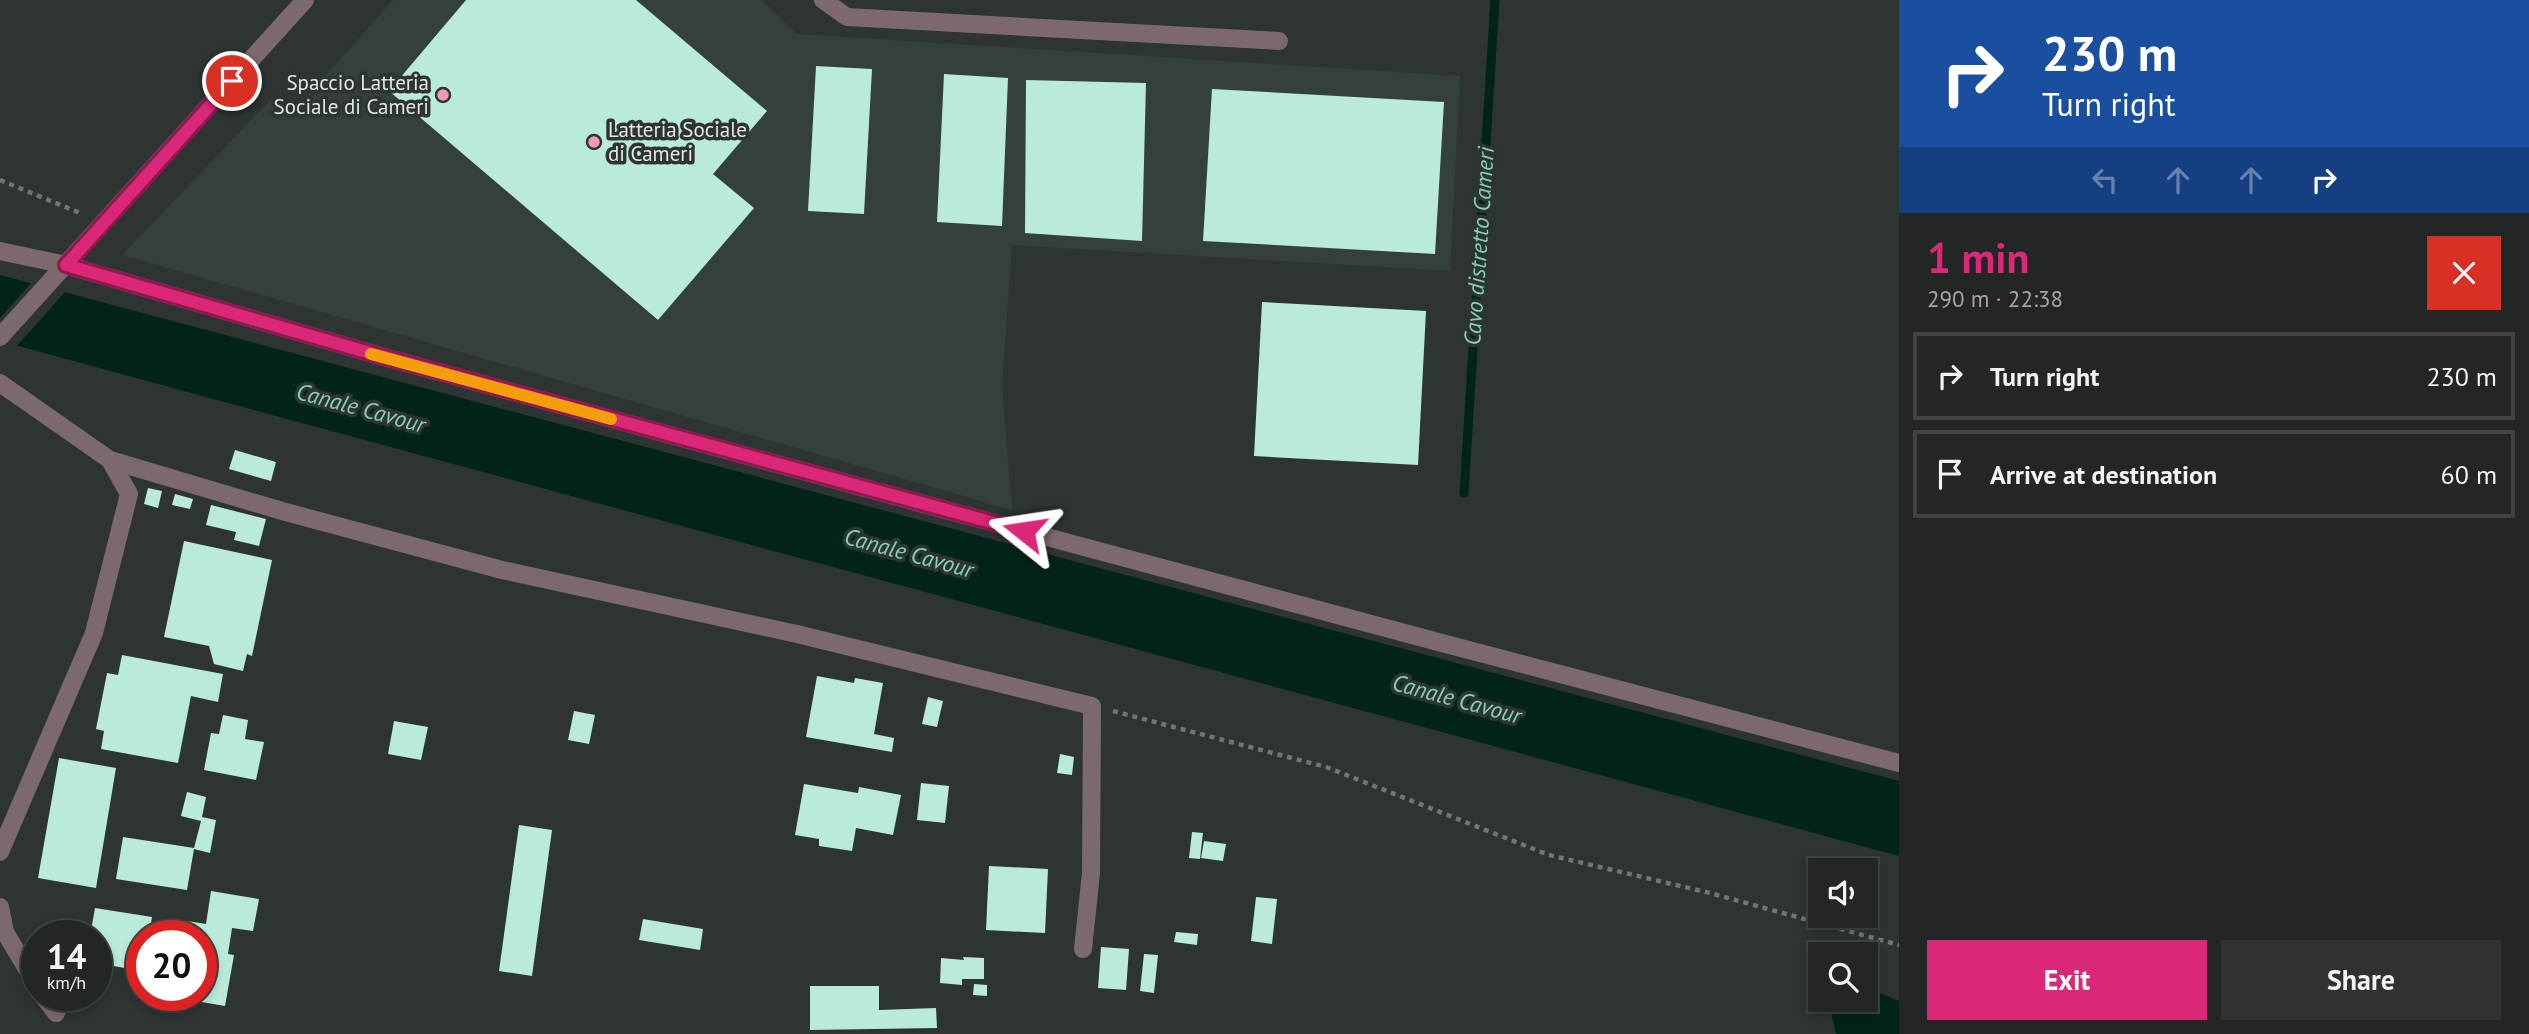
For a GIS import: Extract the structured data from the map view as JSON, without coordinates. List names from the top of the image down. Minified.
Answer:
{"water":["Cavo distretto Cameri","Canale Cavour"],"places":["Spaccio Latteria Sociale di Cameri","Latteria Sociale di Cameri"],"page":{"turn":["230 m","Turn right"],"heading":["1 min","290 m · 22:38"],"list":[{"name":"Turn right","value":"230 m"},{"name":"Arrive at destination","value":"60 m"}],"speed":"14 km/h","limit":"20","buttons":["Exit","Share"]}}
